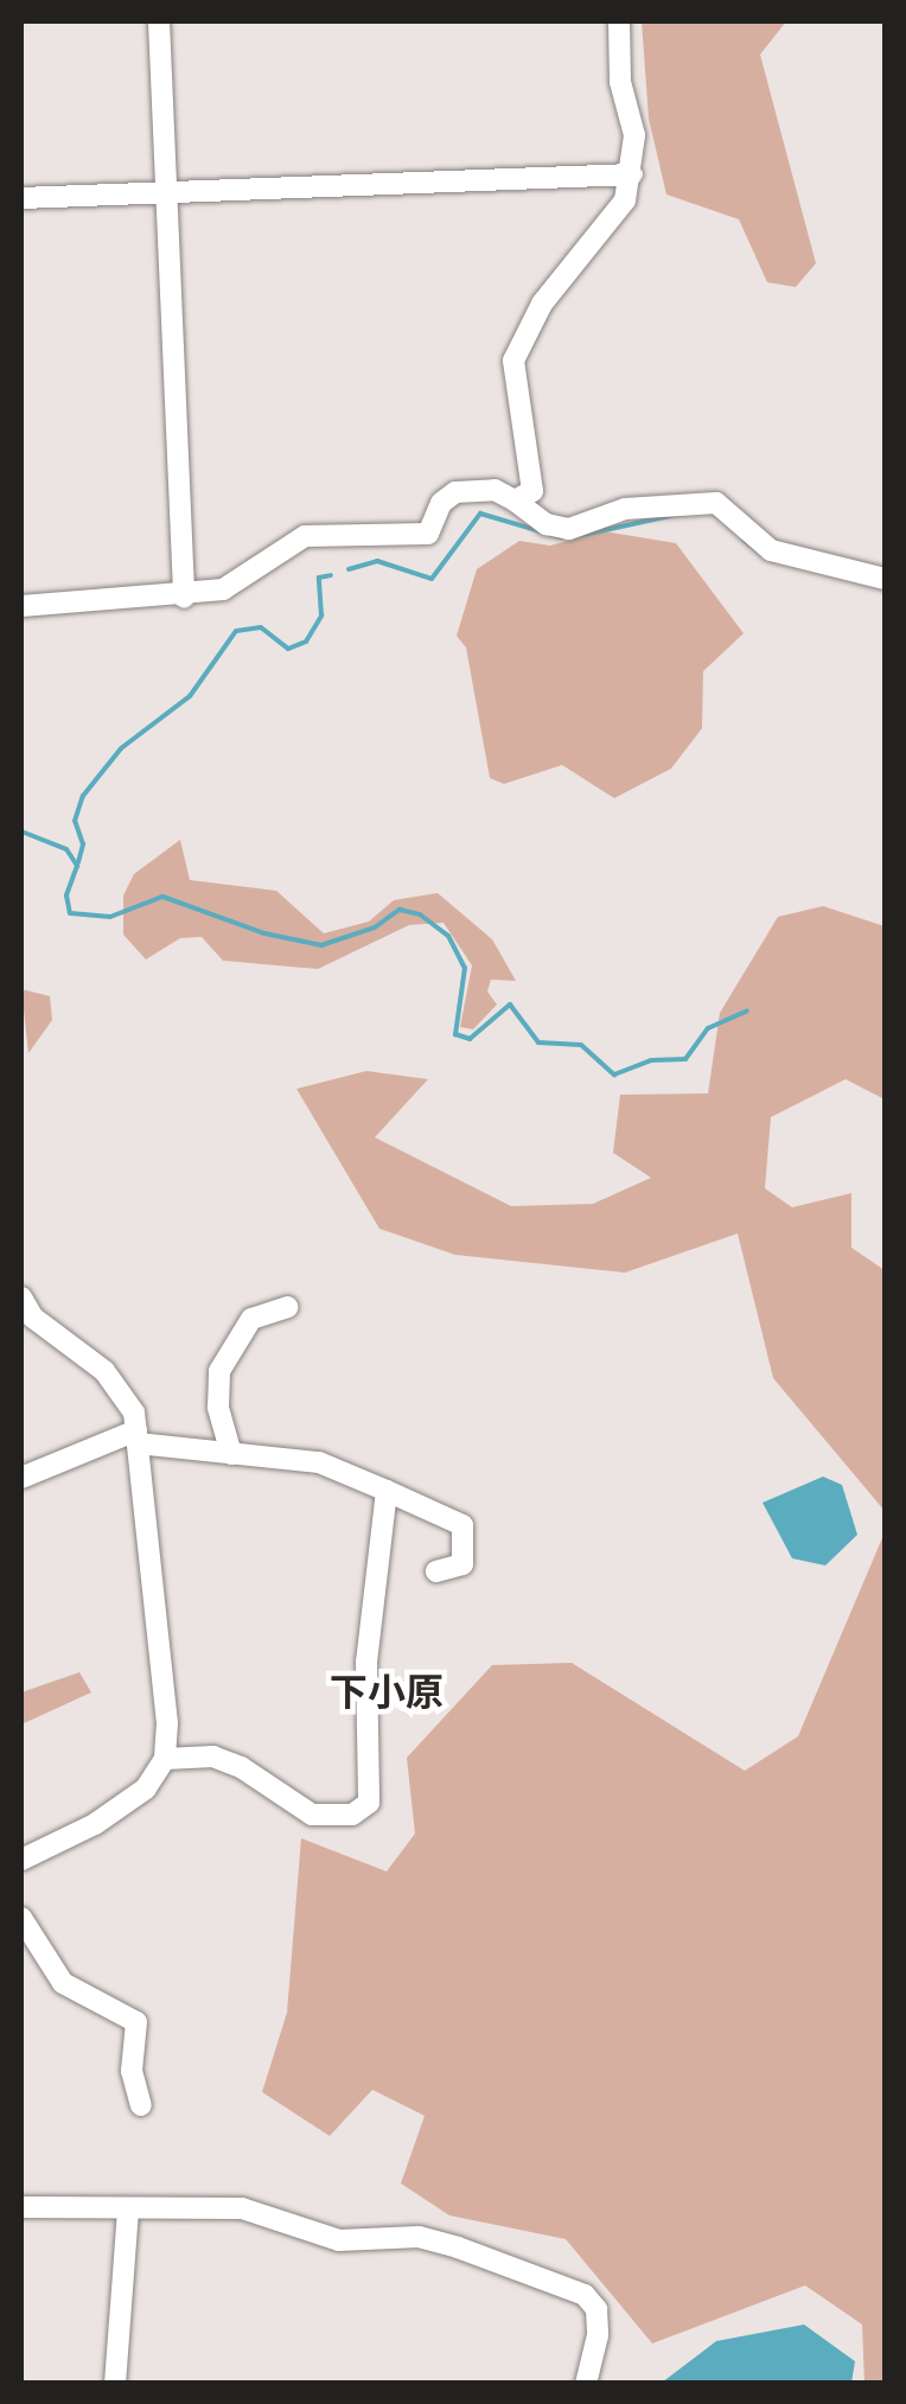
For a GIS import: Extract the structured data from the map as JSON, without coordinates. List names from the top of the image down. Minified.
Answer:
{"districts":["下小原"]}
